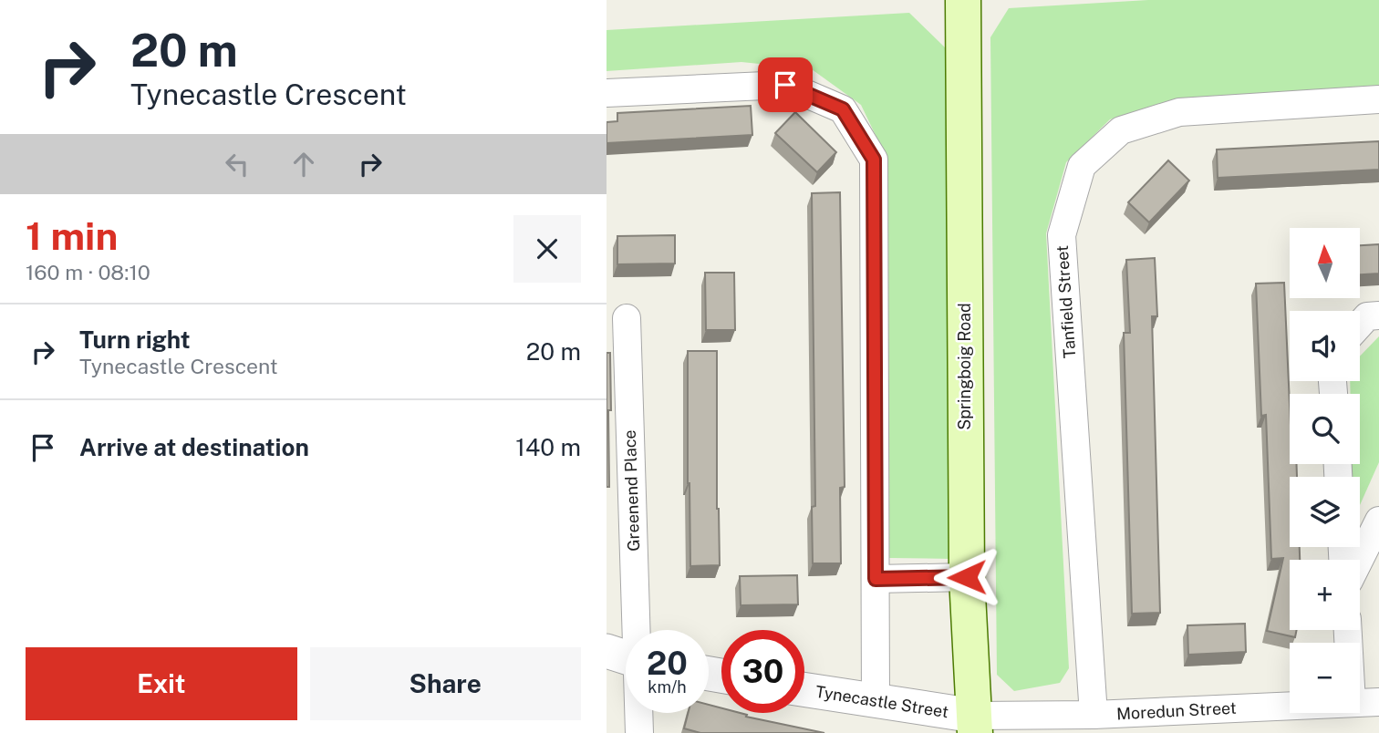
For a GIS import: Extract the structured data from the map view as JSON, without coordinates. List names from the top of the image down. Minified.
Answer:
{"streets":{"main road":["Springboig Road"],"street":["Tanfield Street","Greenend Place","Tynecastle Street","Moredun Street"]},"crossings":[["Tanfield Street","Moredun Street"],["Springboig Road","Tynecastle Street"],["Springboig Road","Moredun Street"],["Tynecastle Street","Moredun Street"]],"north":"top","page":{"turn":["20 m","Tynecastle Crescent"],"heading":["1 min","160 m · 08:10"],"map_buttons":["+","−"],"list":[{"name":"Turn right","note":"Tynecastle Crescent","value":"20 m"},{"name":"Arrive at destination","value":"140 m"}],"speed":"20 km/h","limit":"30","buttons":["Exit","Share"]}}
